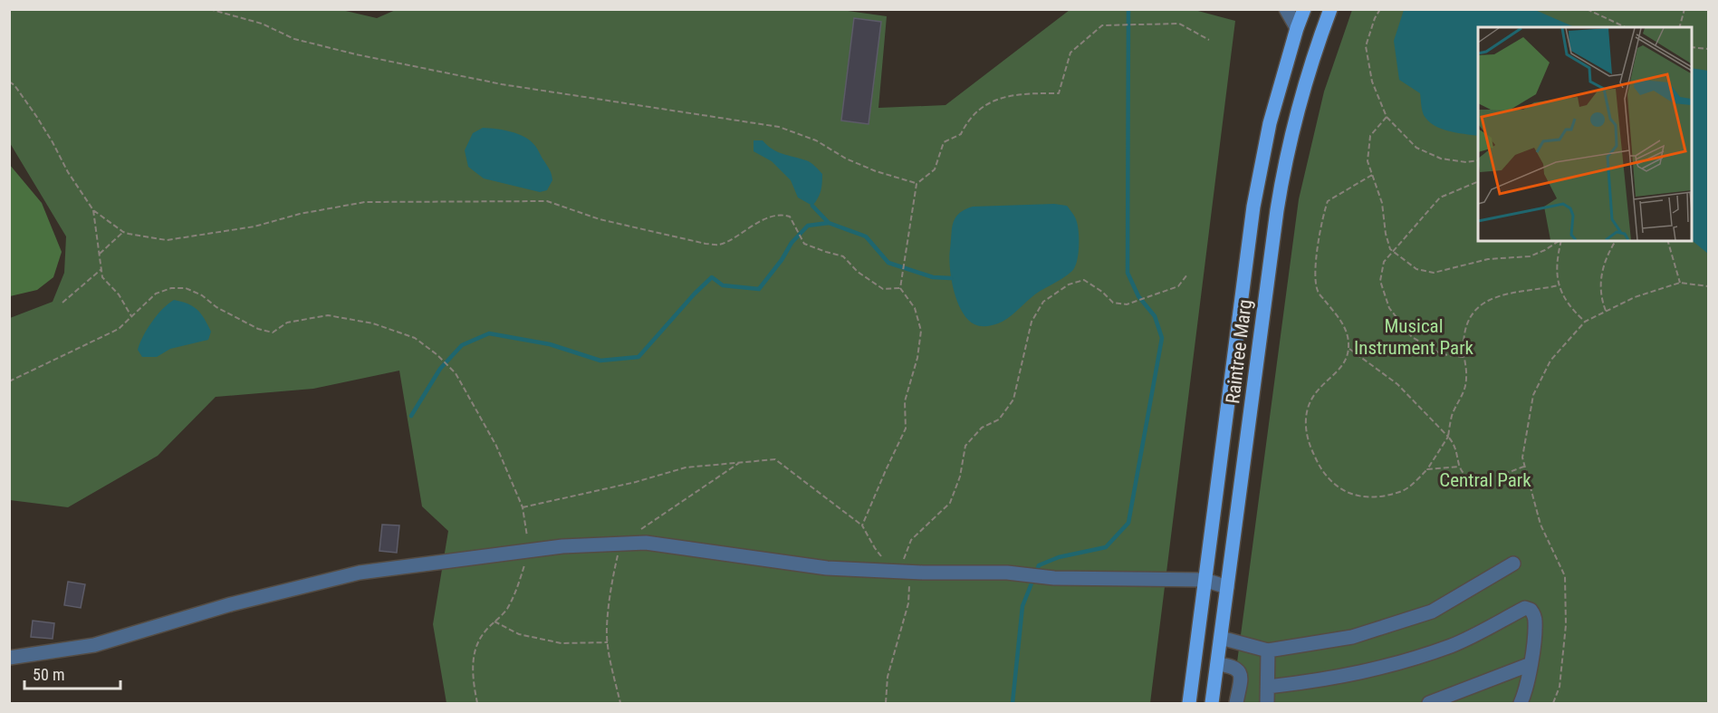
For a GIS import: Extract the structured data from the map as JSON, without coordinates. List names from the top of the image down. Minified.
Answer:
{"streets":{"main road":["Raintree Marg"]},"parks":["Musical Instrument Park","Central Park"],"scale_bar":"50 m"}
